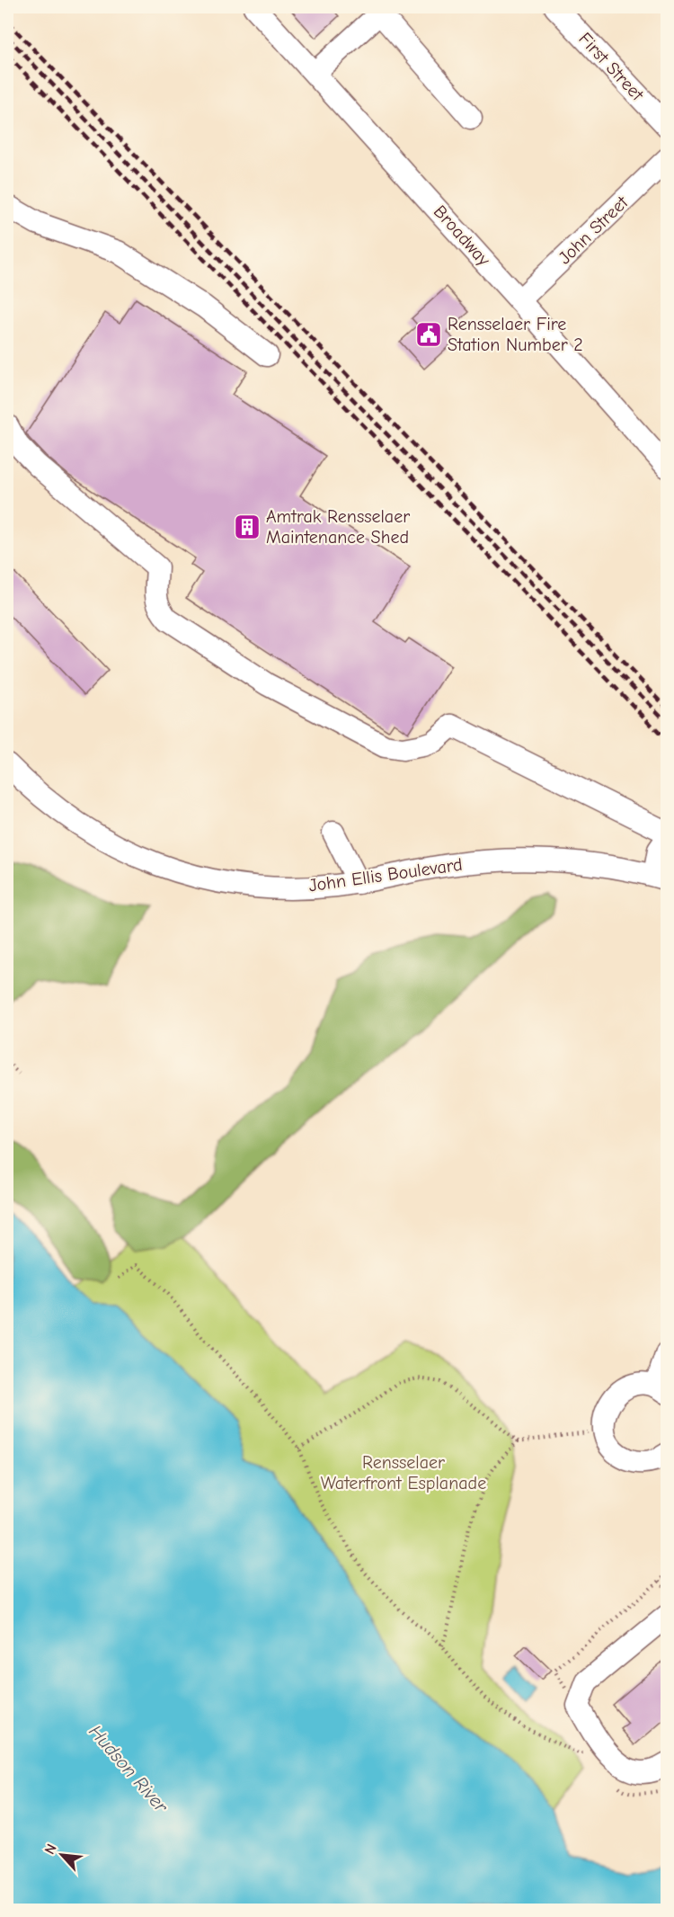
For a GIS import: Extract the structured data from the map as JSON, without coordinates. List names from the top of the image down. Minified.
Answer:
{"streets":{"street":["First Street","John Street","Broadway","John Ellis Boulevard"]},"crossings":[["John Street","Broadway"]],"water":["Hudson River"],"parks":["Rensselaer Waterfront Esplanade"],"places":{"public building":["Rensselaer Fire Station Number 2"],"building":["Amtrak Rensselaer Maintenance Shed"]},"north":"top left"}
